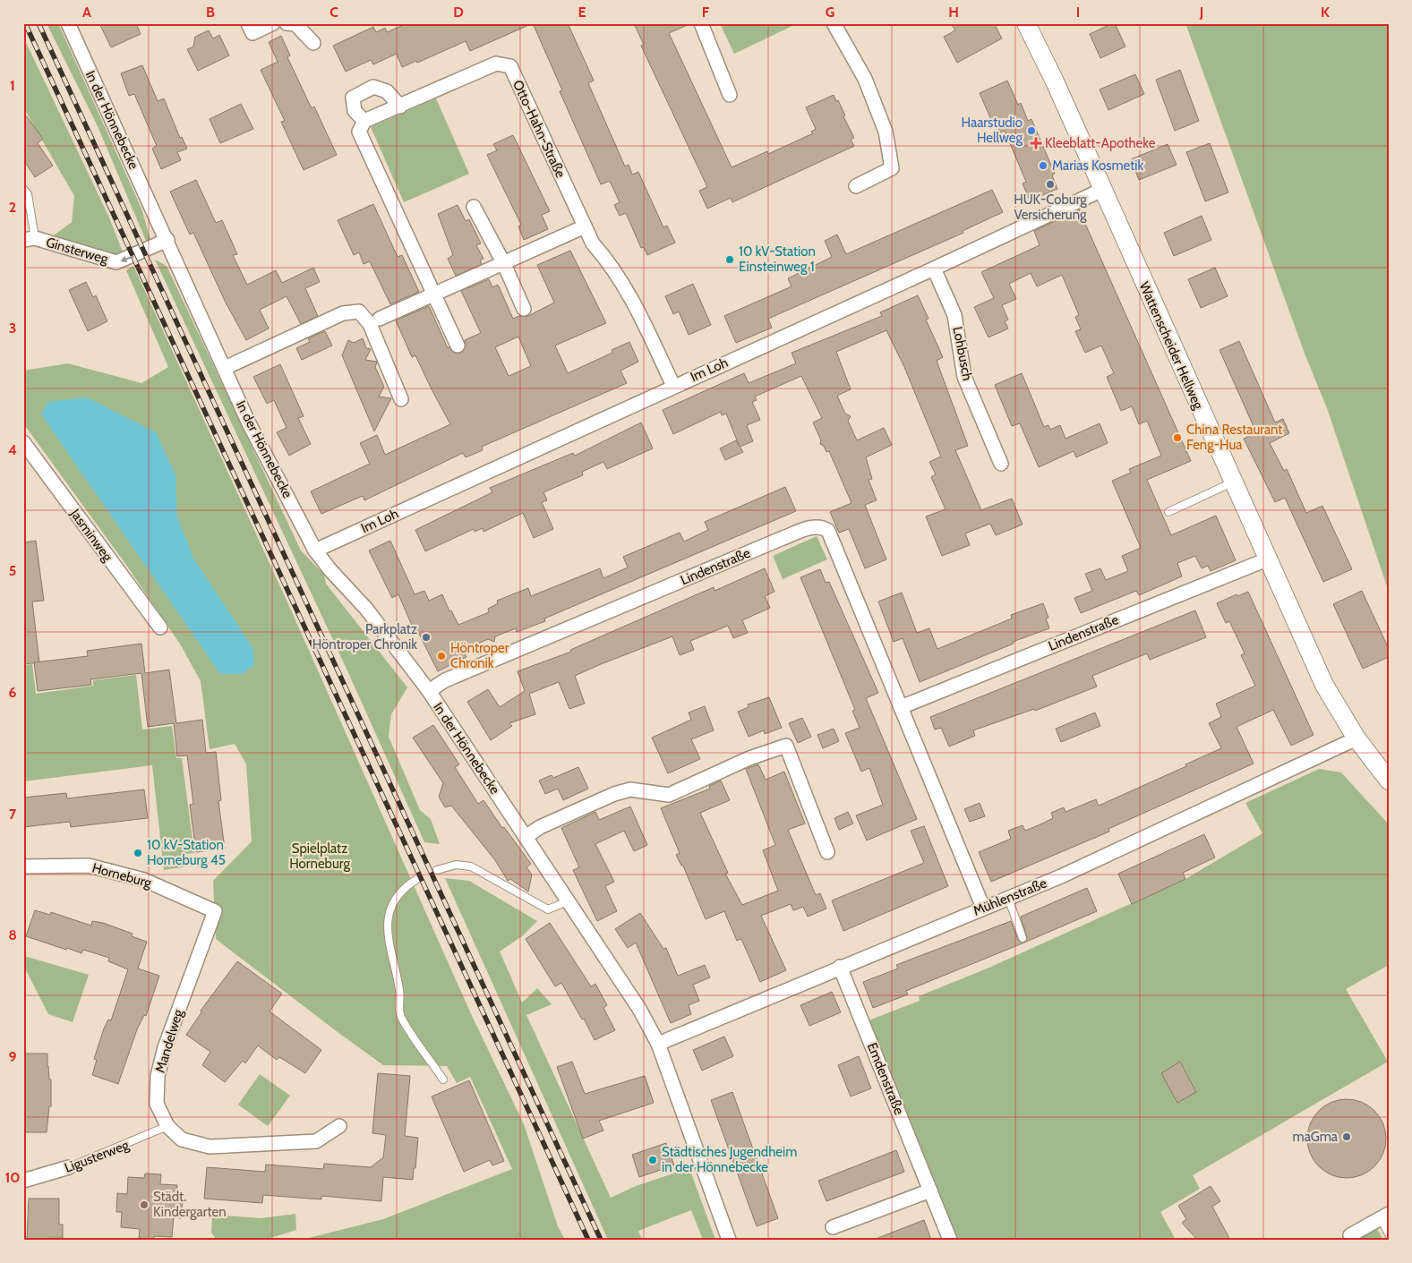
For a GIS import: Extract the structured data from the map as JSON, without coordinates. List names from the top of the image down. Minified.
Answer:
{"streets":{"main road":["Wattenscheider Hellweg"],"street":["In der Hönnebecke","Otto-Hahn-Straße","Ginsterweg","Lohbusch","Im Loh","Jasminweg","Lindenstraße","Horneburg","Mühlenstraße","Mandelweg","Emdenstraße","Ligusterweg"]},"crossings":[["In der Hönnebecke","Ginsterweg"],["In der Hönnebecke","Im Loh"],["In der Hönnebecke","Lindenstraße"],["In der Hönnebecke","Mühlenstraße"],["Otto-Hahn-Straße","Im Loh"],["Wattenscheider Hellweg","Im Loh"],["Wattenscheider Hellweg","Lindenstraße"],["Wattenscheider Hellweg","Mühlenstraße"],["Lohbusch","Im Loh"],["Lindenstraße","Mühlenstraße"],["Horneburg","Mandelweg"],["Mühlenstraße","Emdenstraße"],["Mandelweg","Ligusterweg"]],"one_way":["Ginsterweg"],"parks":["Spielplatz Horneburg"],"places":{"other":["Haarstudio Hellweg","Marias Kosmetik","HUK-Coburg Versicherung","10 kV-Station Einsteinweg 1","China Restaurant Feng-Hua","Parkplatz Höntroper Chronik","Höntroper Chronik","10 kV-Station Horneburg 45","maGma","Städtisches Jugendheim in der Hönnebecke","Städt. Kindergarten"],"health":["Kleeblatt-Apotheke"]},"grid":{"columns":["A","B","C","D","E","F","G","H","I","J","K"],"rows":["1","2","3","4","5","6","7","8","9","10"]}}
